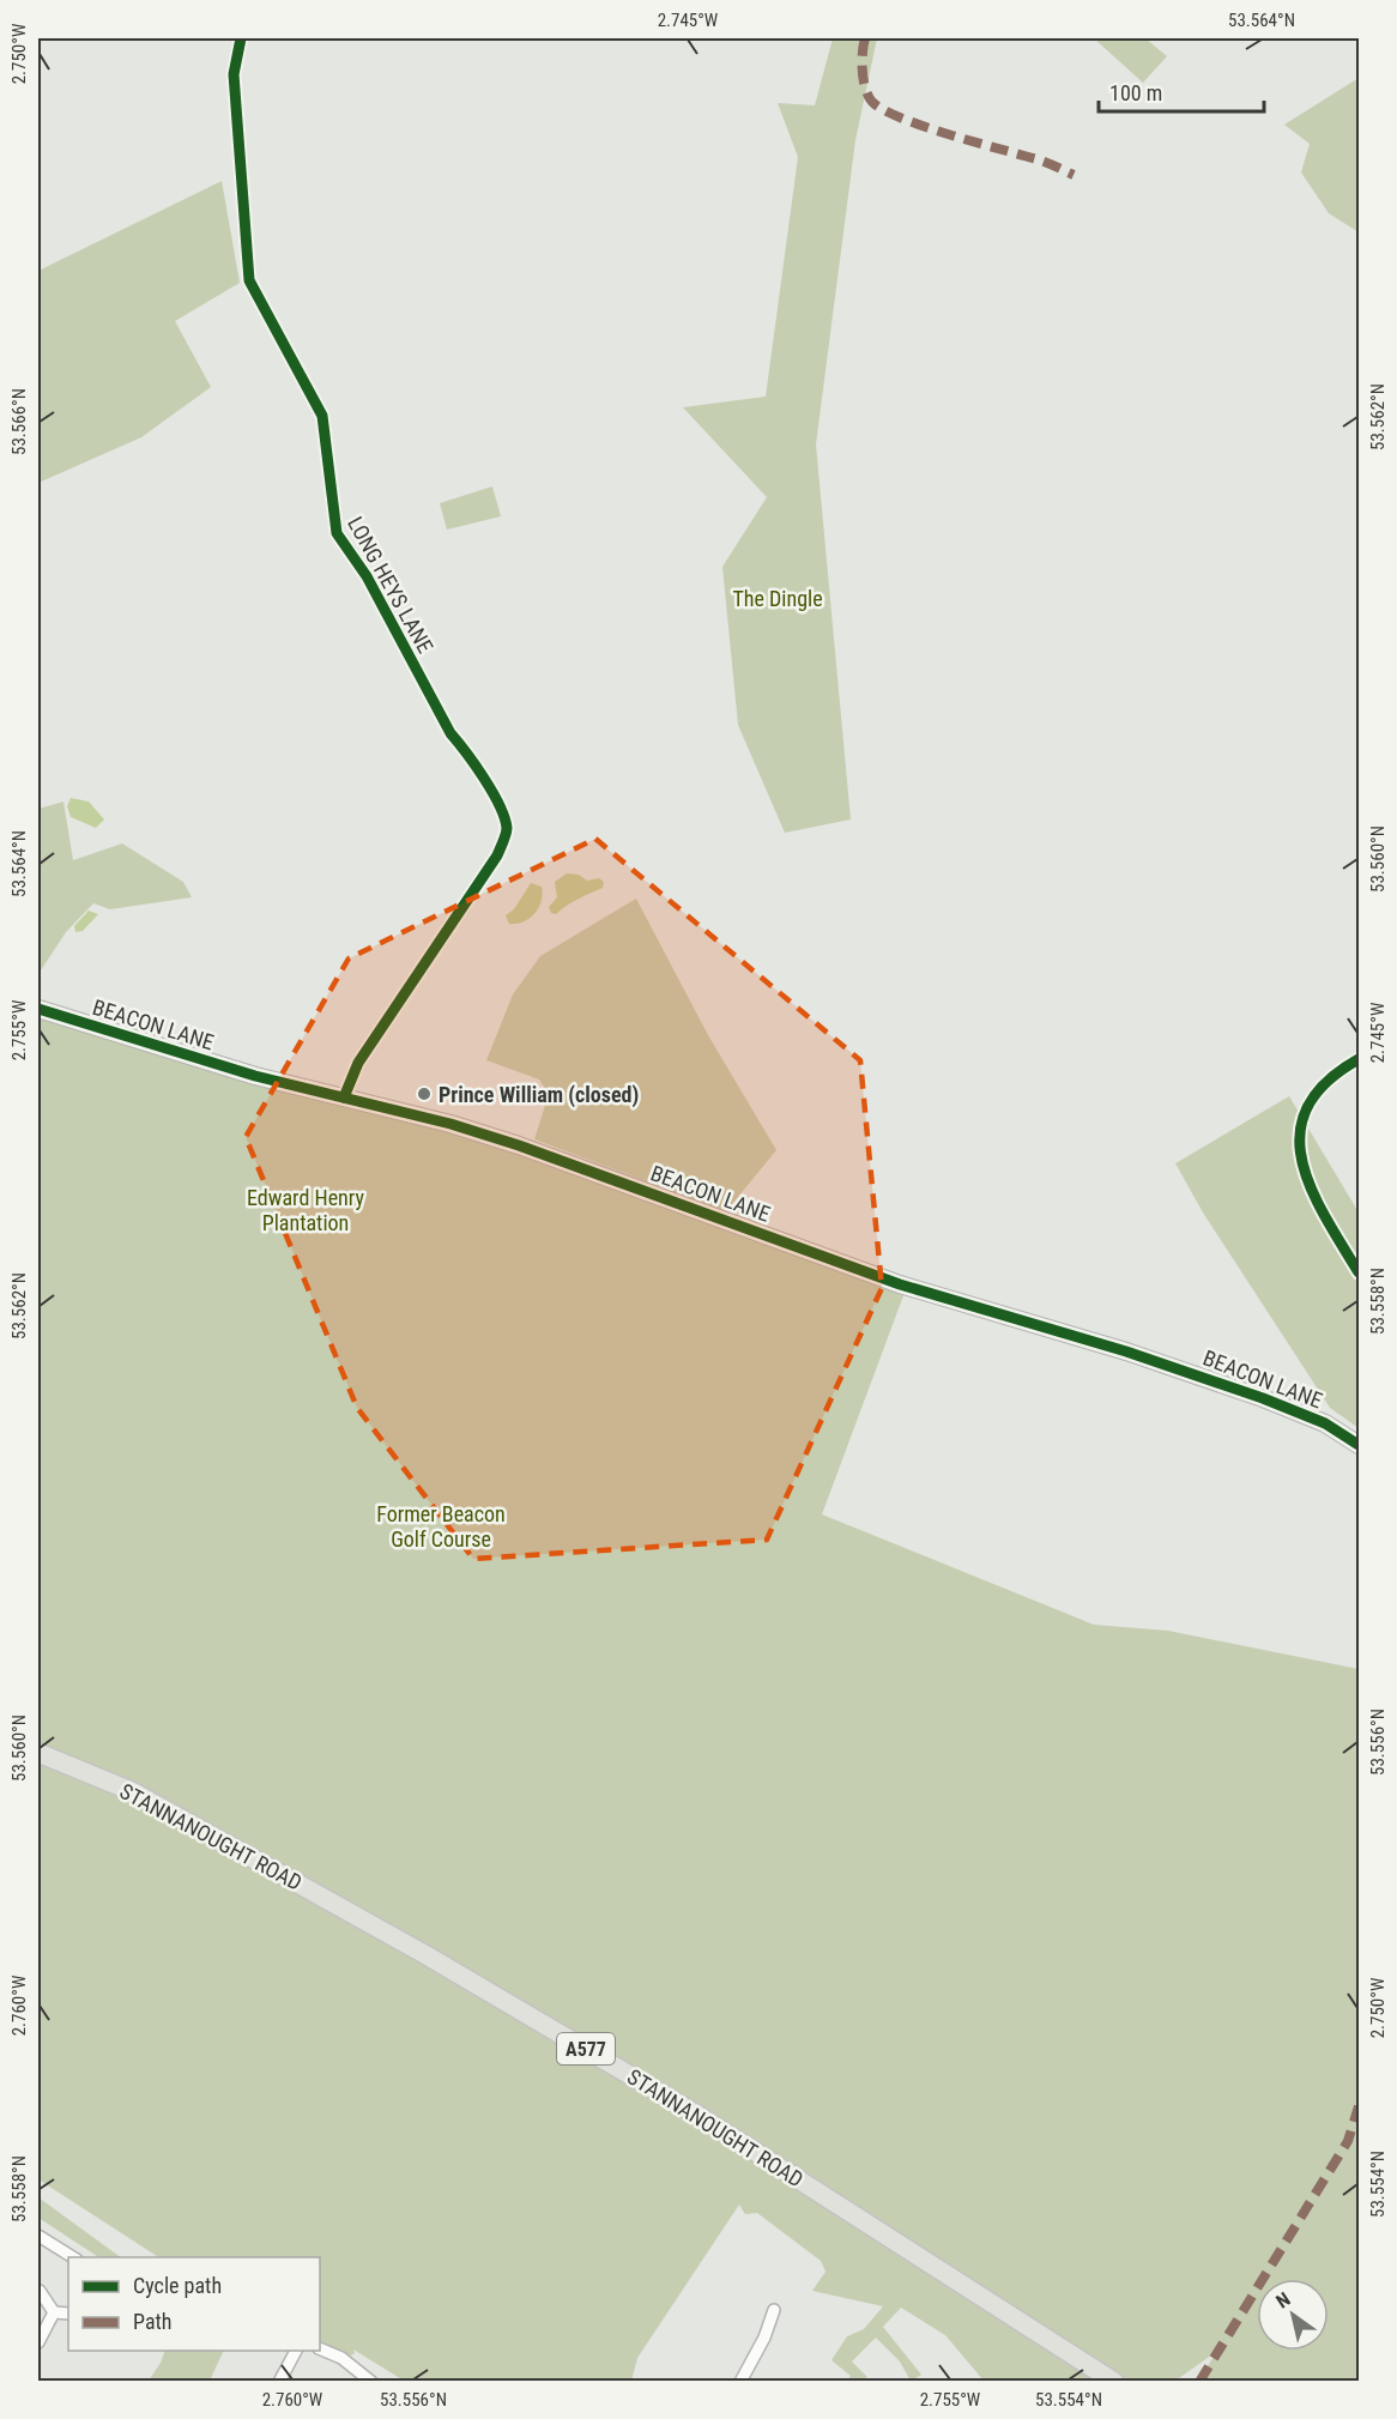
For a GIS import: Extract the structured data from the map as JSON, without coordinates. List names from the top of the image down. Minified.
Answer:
{"streets":{"main road":["STANNANOUGHT ROAD","A577"],"street":["LONG HEYS LANE","BEACON LANE"]},"crossings":[["LONG HEYS LANE","BEACON LANE"]],"parks":["The Dingle","Edward Henry Plantation","Former Beacon Golf Course"],"places":["Prince William (closed)"],"legend":["Cycle path","Path"],"scale_bar":"100 m","north":"top left","coordinates":["2.745°W","53.564°N","2.750°W","53.562°N","53.566°N","53.560°N","2.755°W","53.558°N","53.556°N","2.760°W","53.554°N"]}
